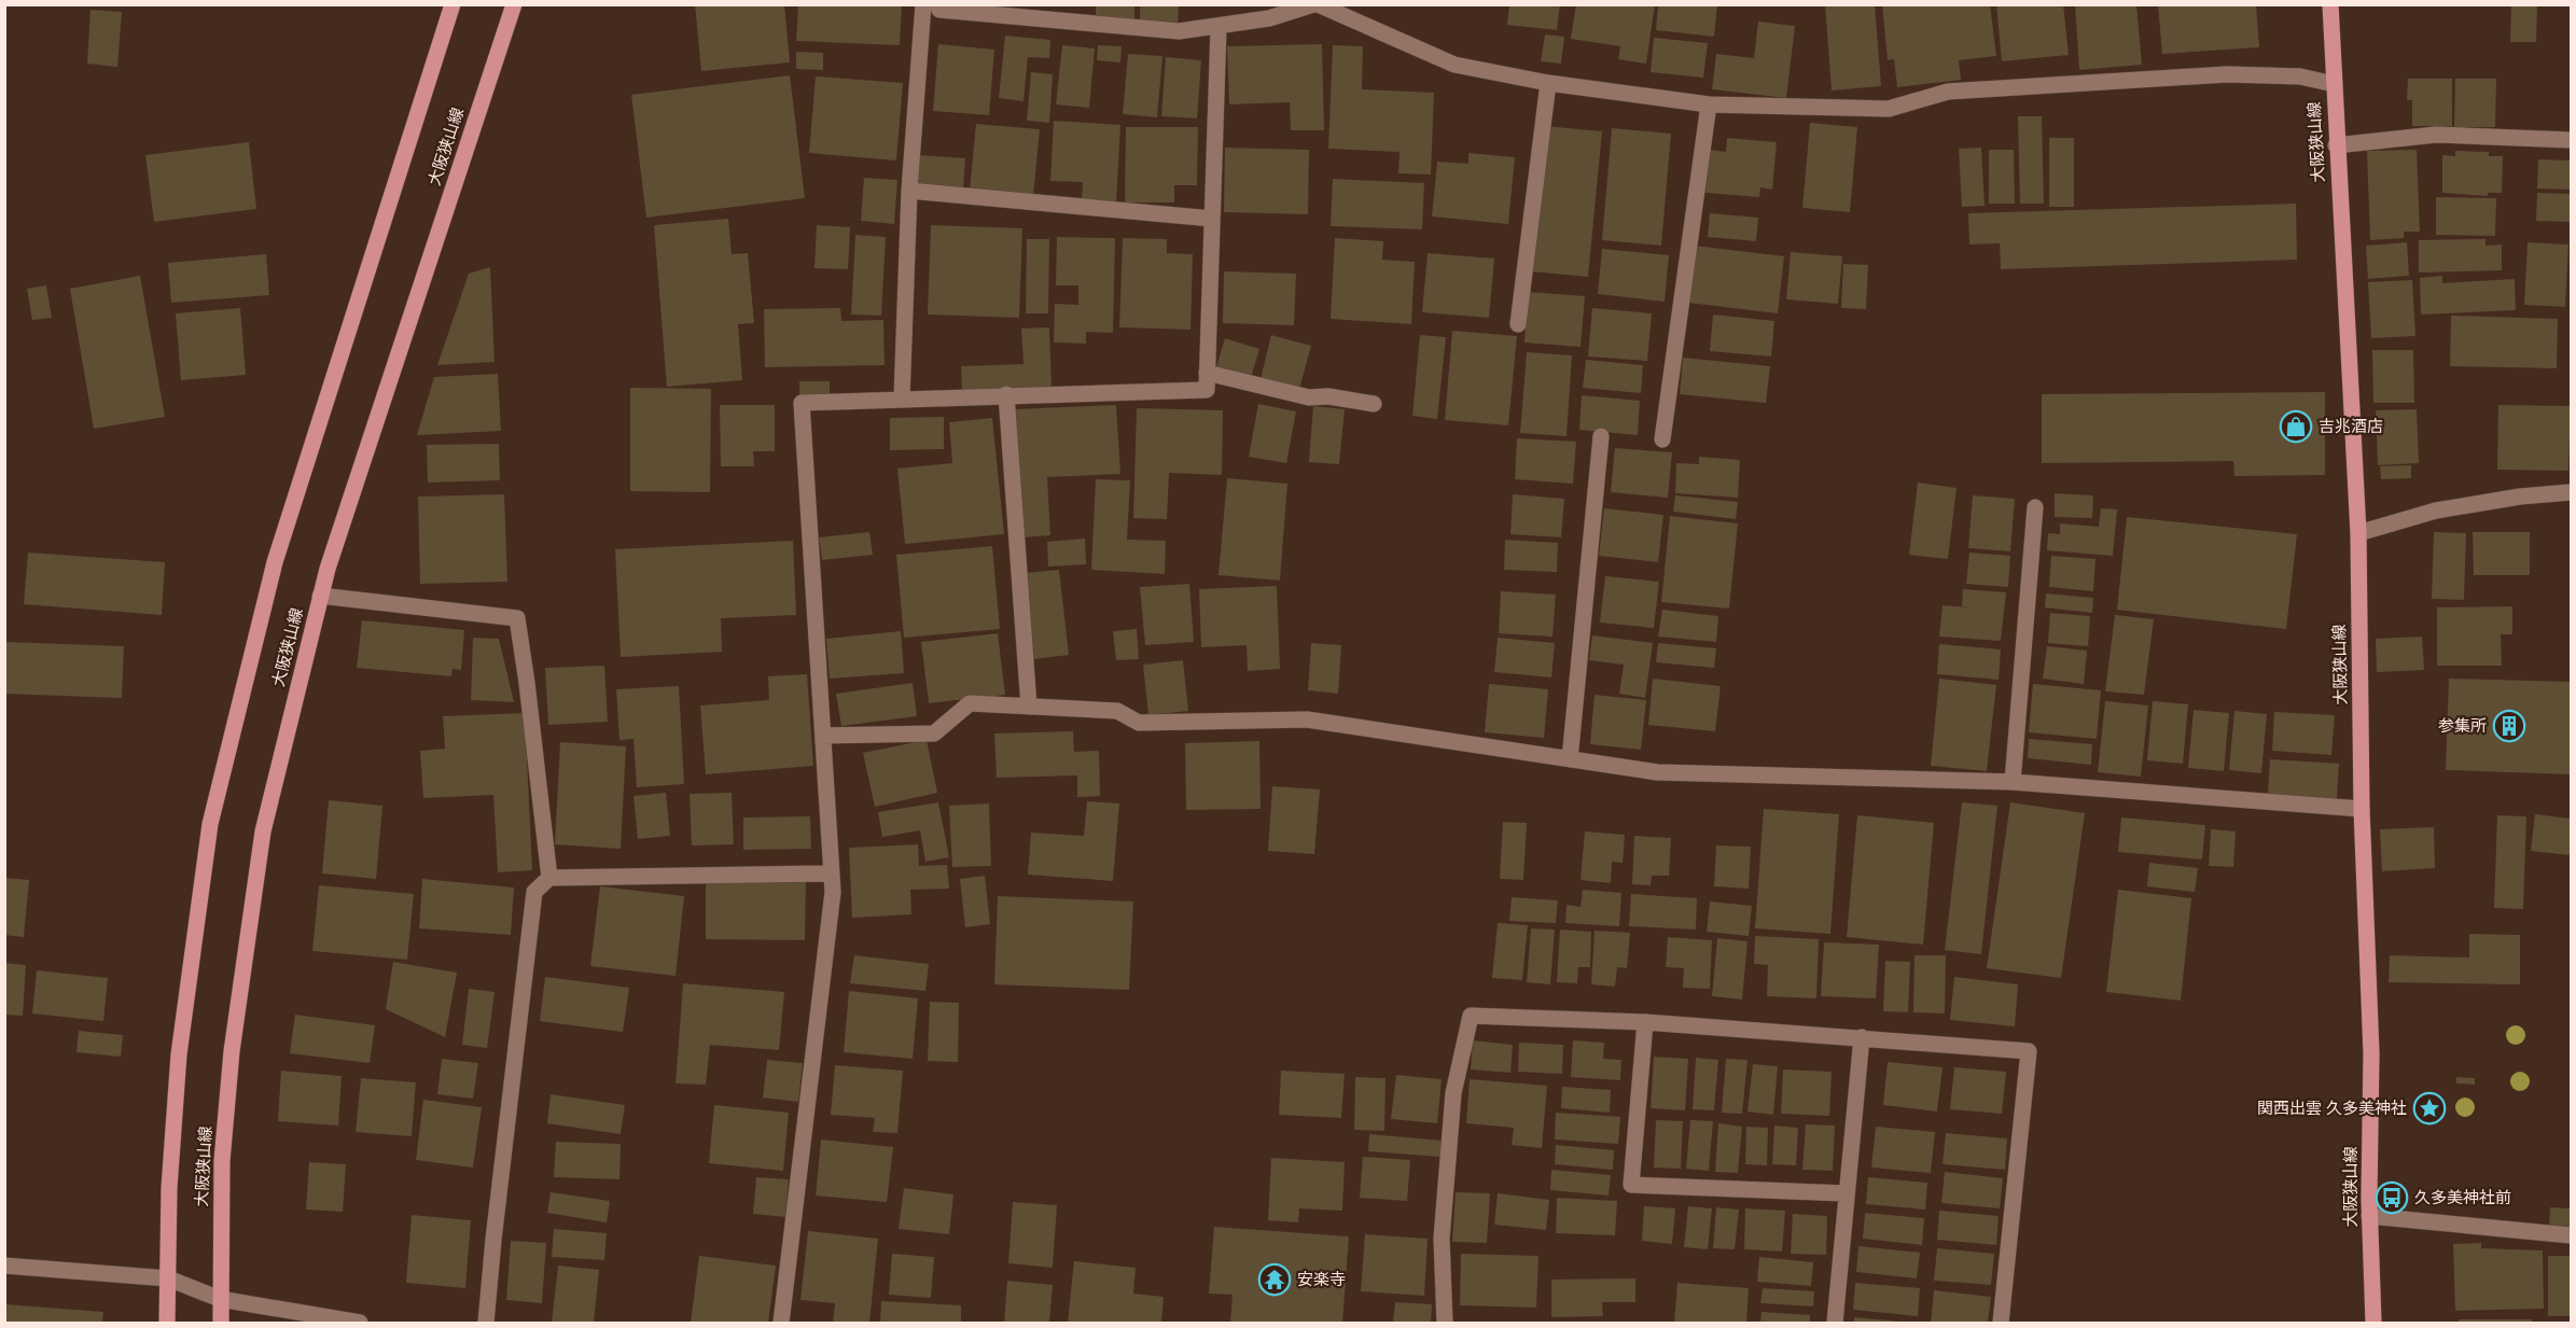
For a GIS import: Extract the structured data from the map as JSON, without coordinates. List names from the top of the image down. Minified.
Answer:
{"streets":{"main road":["大阪狭山線"]},"places":{"shop":["吉兆酒店"],"building":["参集所"],"place":["関西出雲 久多美神社"],"bus stop":["久多美神社前"],"temple":["安楽寺"]}}
